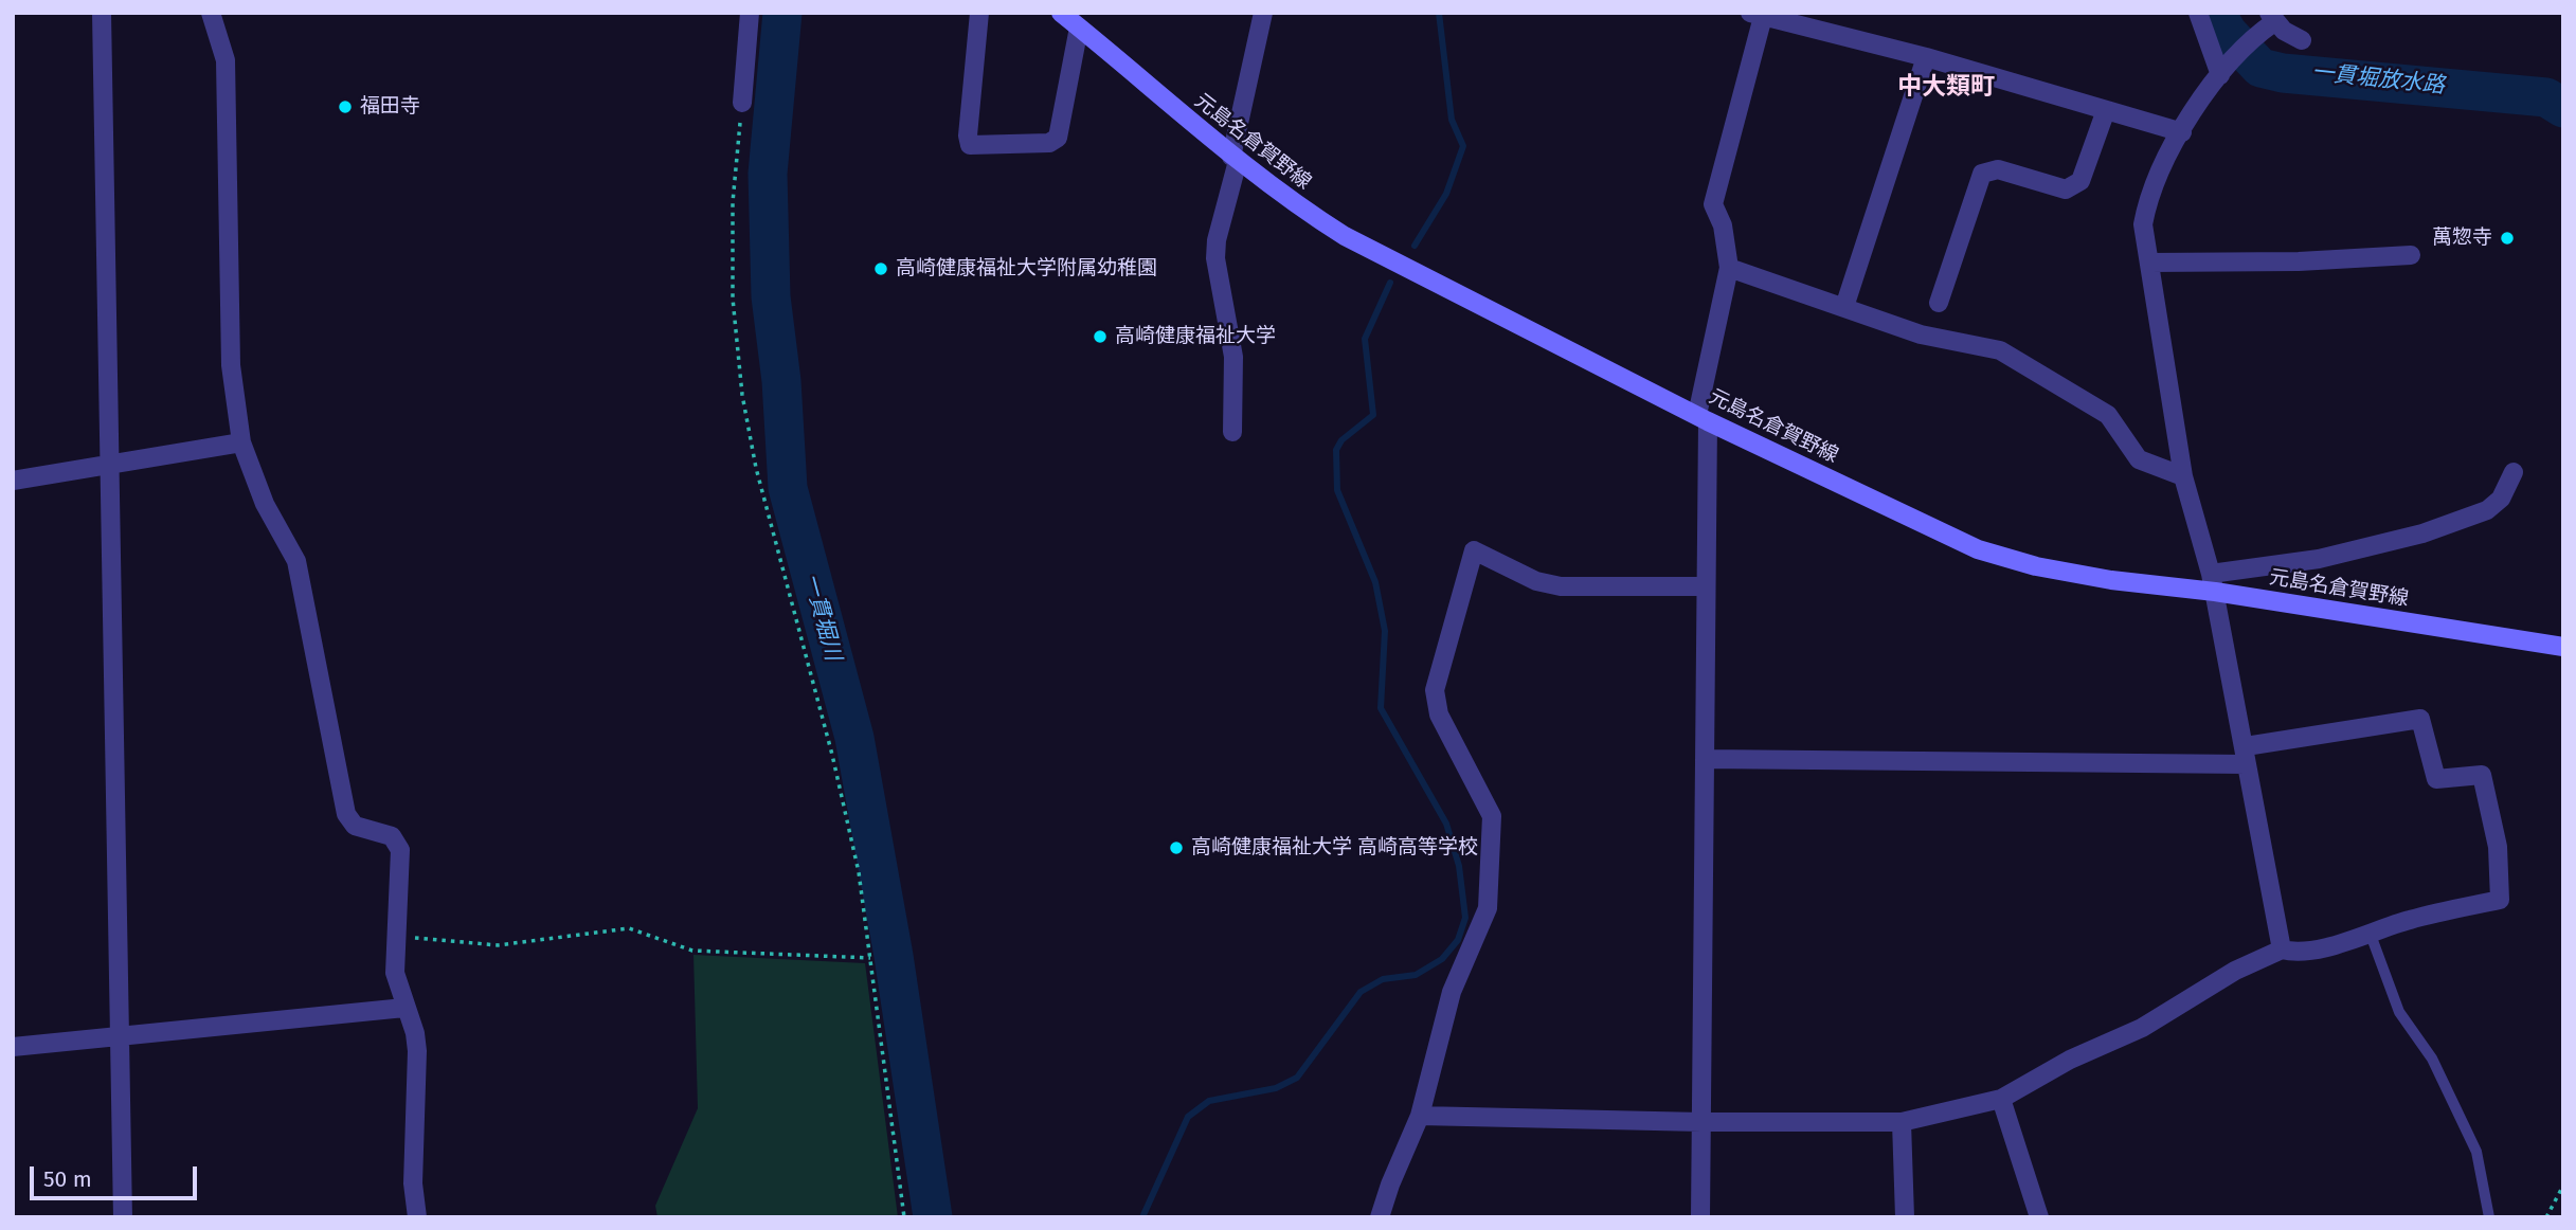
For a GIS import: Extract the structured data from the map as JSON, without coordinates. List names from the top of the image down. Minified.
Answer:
{"streets":{"main road":["元島名倉賀野線"]},"districts":["中大類町"],"water":["一貫堀放水路","一貫堀川"],"places":["福田寺","萬惣寺","高崎健康福祉大学附属幼稚園","高崎健康福祉大学","高崎健康福祉大学 高崎高等学校"],"scale_bar":"50 m"}
